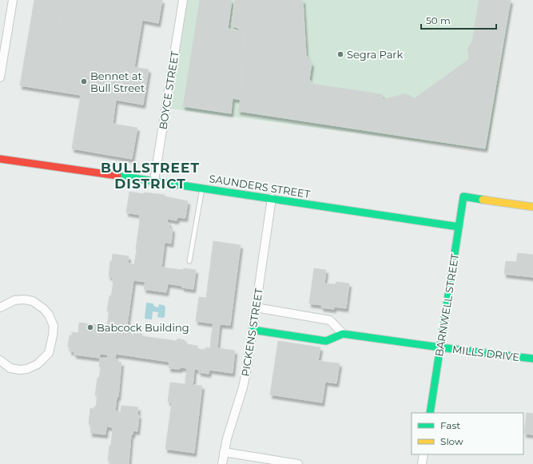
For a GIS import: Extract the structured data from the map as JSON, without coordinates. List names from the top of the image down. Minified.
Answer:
{"streets":{"street":["BOYCE STREET","SAUNDERS STREET","BARNWELL STREET","PICKENS STREET","MILLS DRIVE"]},"crossings":[["BOYCE STREET","SAUNDERS STREET"],["SAUNDERS STREET","BARNWELL STREET"],["SAUNDERS STREET","PICKENS STREET"],["BARNWELL STREET","MILLS DRIVE"]],"districts":["BULLSTREET DISTRICT"],"places":["Segra Park","Bennet at Bull Street","Babcock Building"],"legend":["Fast","Slow"],"scale_bar":"50 m"}
